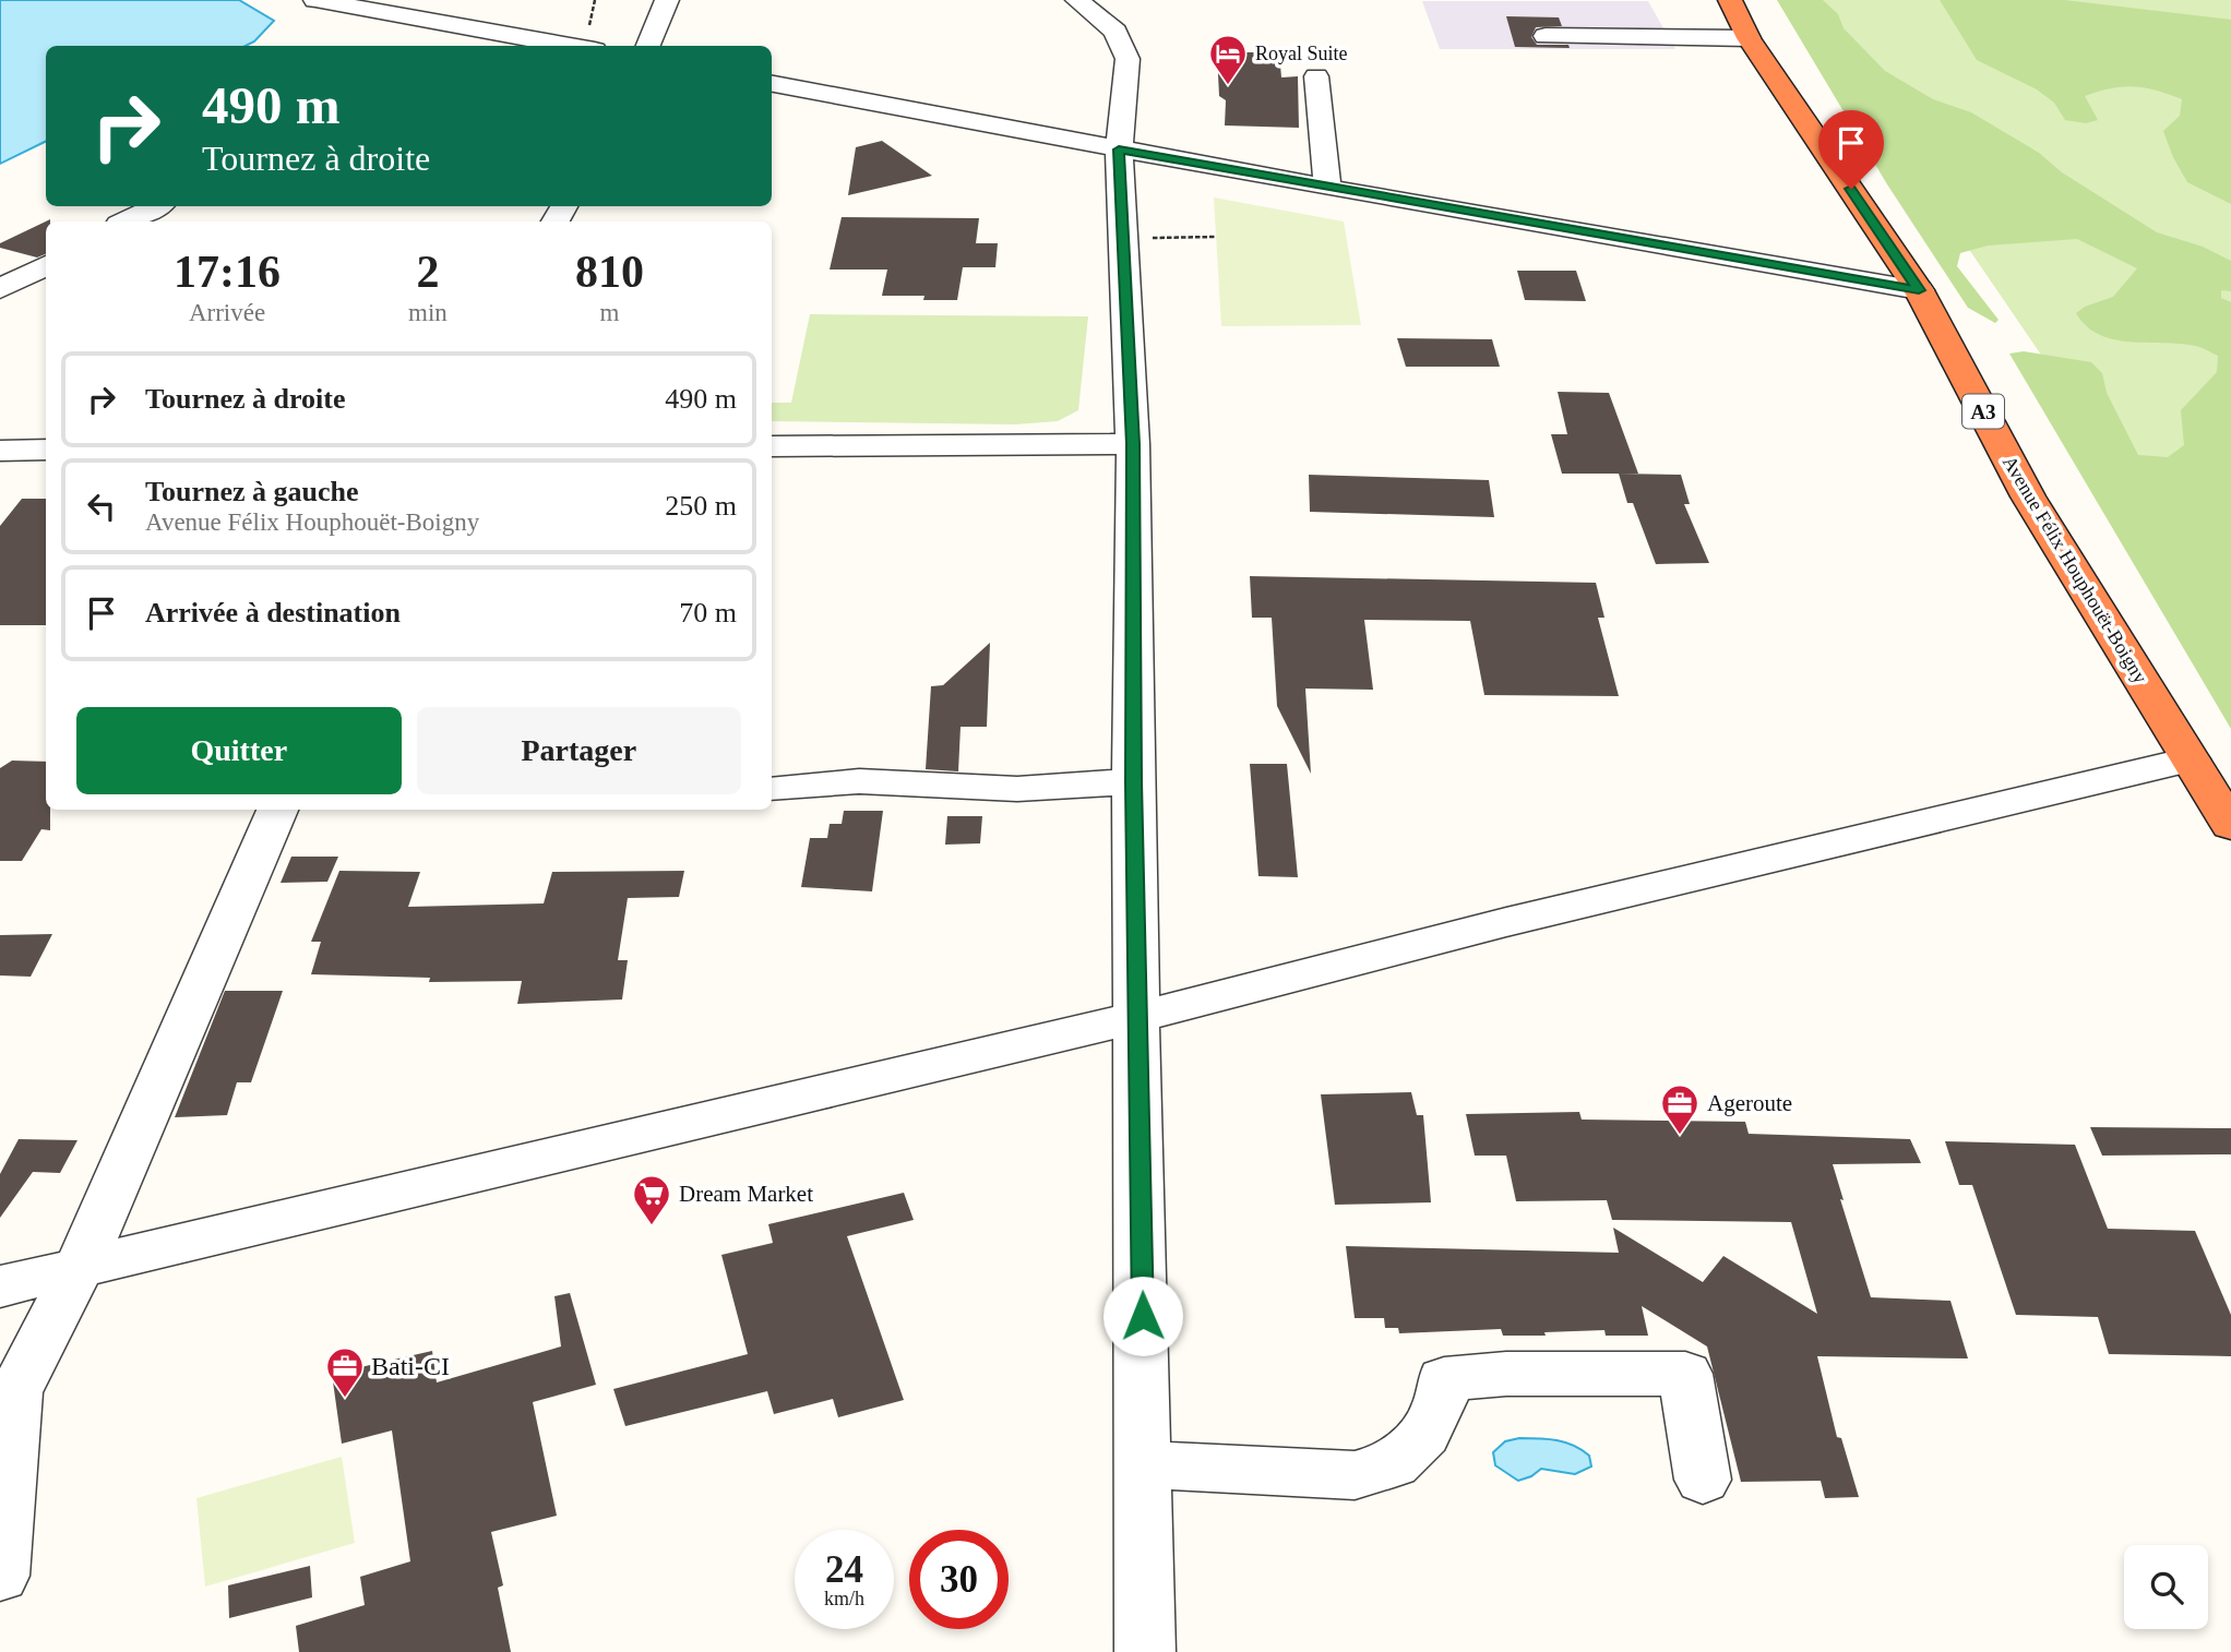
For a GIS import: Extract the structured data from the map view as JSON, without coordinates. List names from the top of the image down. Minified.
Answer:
{"streets":{"highway":["A3","Avenue Félix Houphouët-Boigny"]},"places":{"hotel":["Royal Suite"],"office":["Ageroute","Bati-CI"],"supermarket":["Dream Market"]},"page":{"turn":["490 m","Tournez à droite"],"eta":["17:16","Arrivée","2","min","810","m"],"list":[{"name":"Tournez à droite","value":"490 m"},{"name":"Tournez à gauche","note":"Avenue Félix Houphouët-Boigny","value":"250 m"},{"name":"Arrivée à destination","value":"70 m"}],"buttons":["Quitter","Partager"],"speed":"24 km/h","limit":"30"}}
